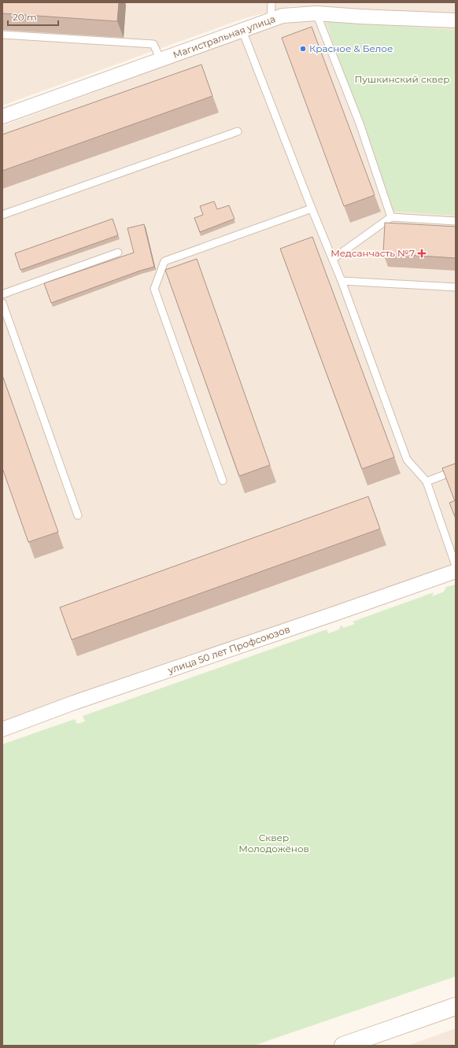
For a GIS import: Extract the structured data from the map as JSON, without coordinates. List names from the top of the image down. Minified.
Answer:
{"streets":{"street":["Магистральная улица","улица 50 лет Профсоюзов"]},"parks":["Пушкинский сквер","Сквер Молодожёнов"],"places":{"other":["Красное & Белое"],"health":["Медсанчасть №7"]},"scale_bar":"20 m"}
